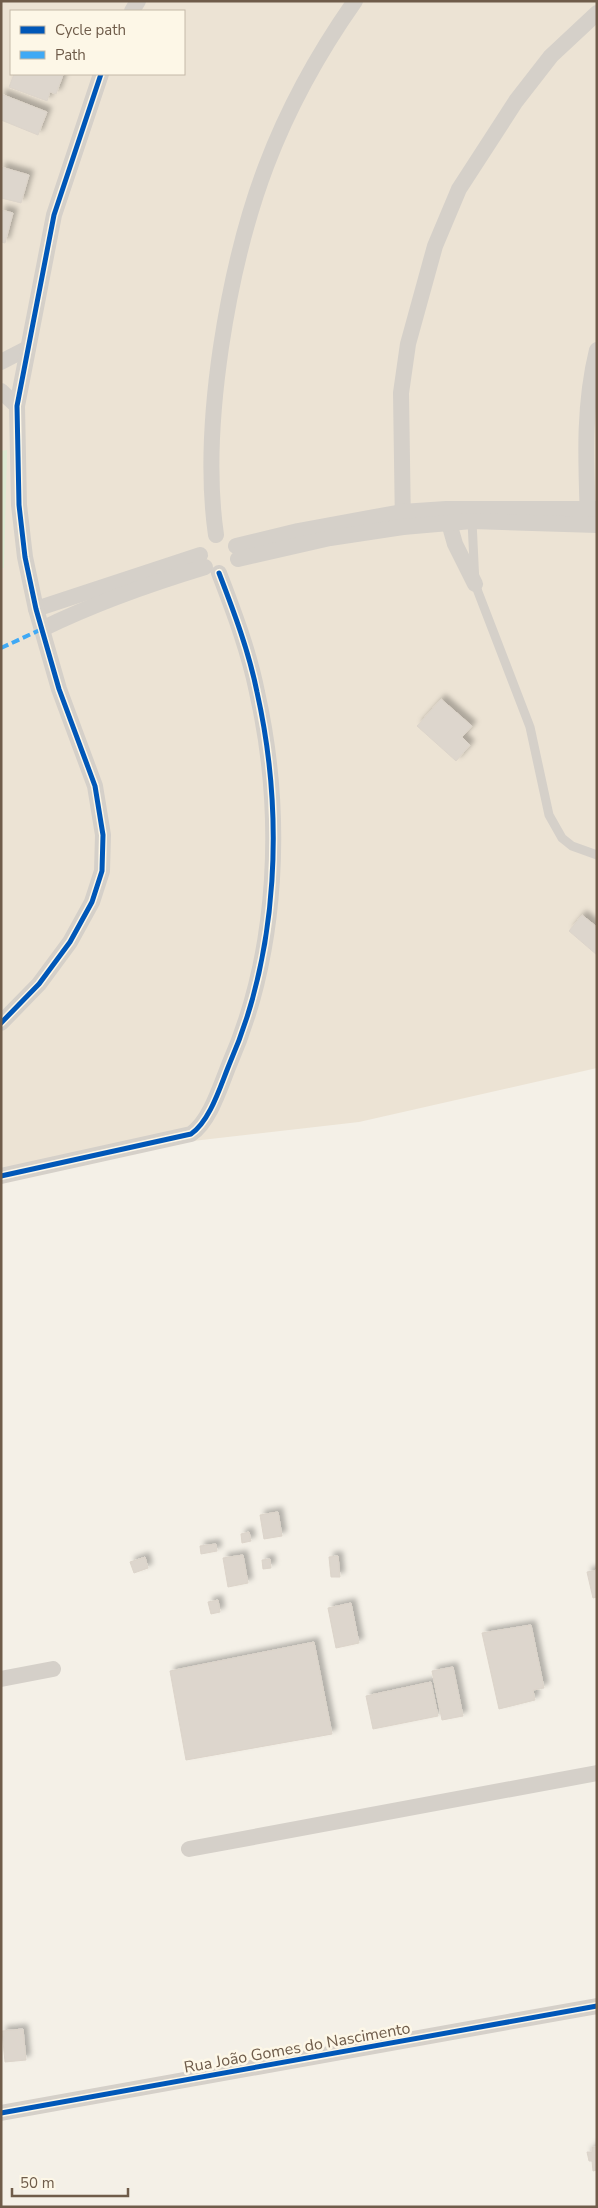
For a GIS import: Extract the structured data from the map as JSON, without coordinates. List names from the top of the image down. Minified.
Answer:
{"streets":{"street":["Rua João Gomes do Nascimento"]},"legend":["Cycle path","Path"],"scale_bar":"50 m"}
